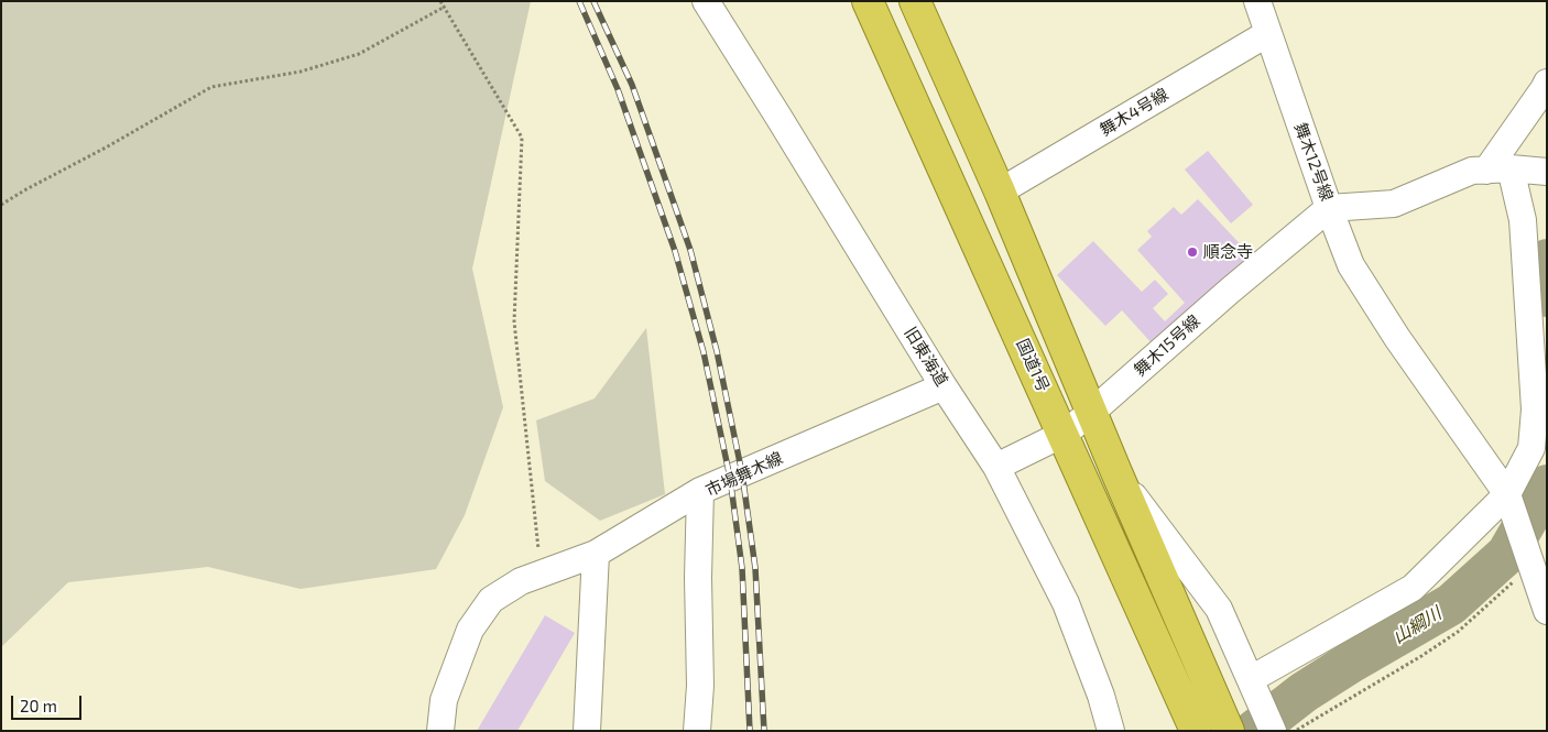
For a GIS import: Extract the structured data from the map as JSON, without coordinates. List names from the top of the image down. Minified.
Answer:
{"streets":{"highway":["国道1号"],"street":["舞木4号線","舞木12号線","舞木15号線","旧東海道","市場舞木線"]},"crossings":[["舞木4号線","舞木12号線"],["舞木4号線","国道1号"],["舞木12号線","舞木15号線"],["舞木15号線","旧東海道"],["舞木15号線","国道1号"],["旧東海道","市場舞木線"]],"water":["山綱川"],"places":["順念寺"],"scale_bar":"20 m"}
